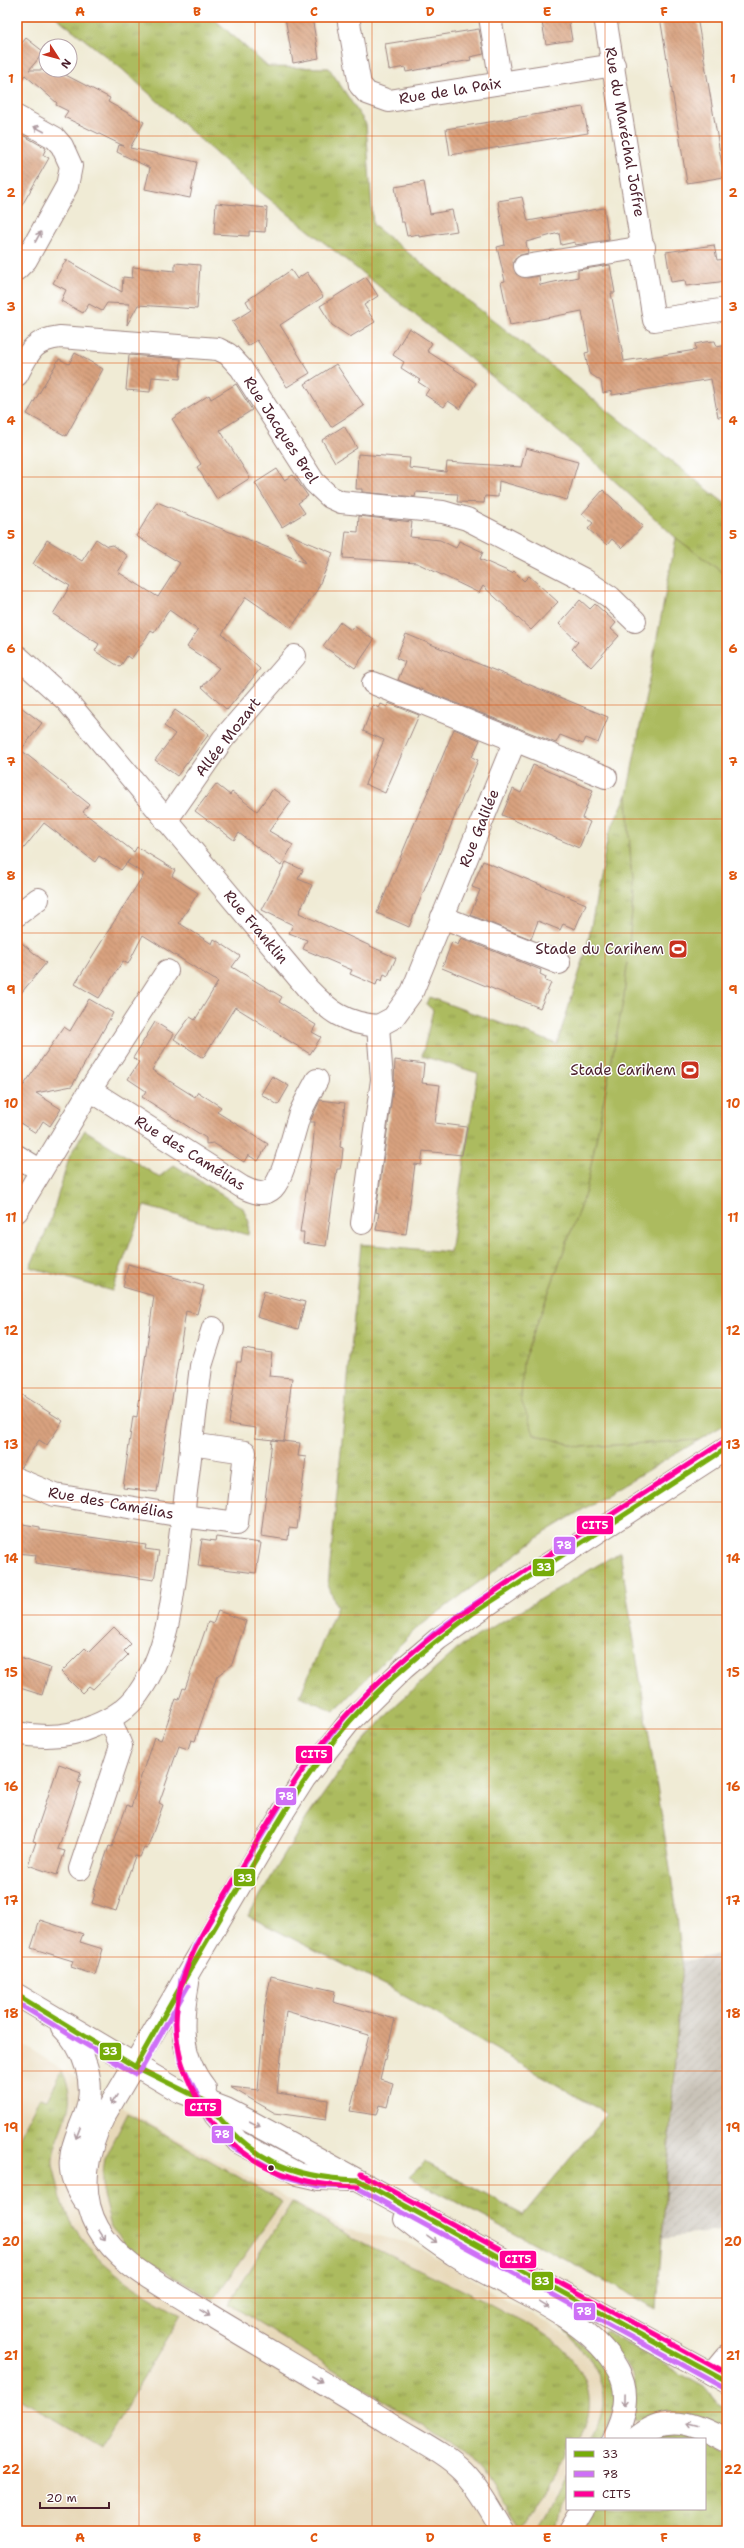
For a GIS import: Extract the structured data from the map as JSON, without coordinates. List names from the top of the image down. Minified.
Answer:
{"streets":{"street":["Rue de la Paix","Rue du Maréchal Joffre","Rue Jacques Brel","Allée Mozart","Rue Galilée","Rue Franklin","Rue des Camélias"]},"crossings":[["Rue de la Paix","Rue du Maréchal Joffre"],["Allée Mozart","Rue Franklin"],["Rue Galilée","Rue Franklin"]],"places":{"sports":["Stade du Carihem","Stade Carihem"]},"lines":["transit line 78","transit line CIT5","transit line 33"],"legend":["33","78","CIT5"],"scale_bar":"20 m","north":"bottom right","grid":{"columns":["A","B","C","D","E","F"],"rows":["1","2","3","4","5","6","7","8","9","10","11","12","13","14","15","16","17","18","19","20","21","22"]}}
